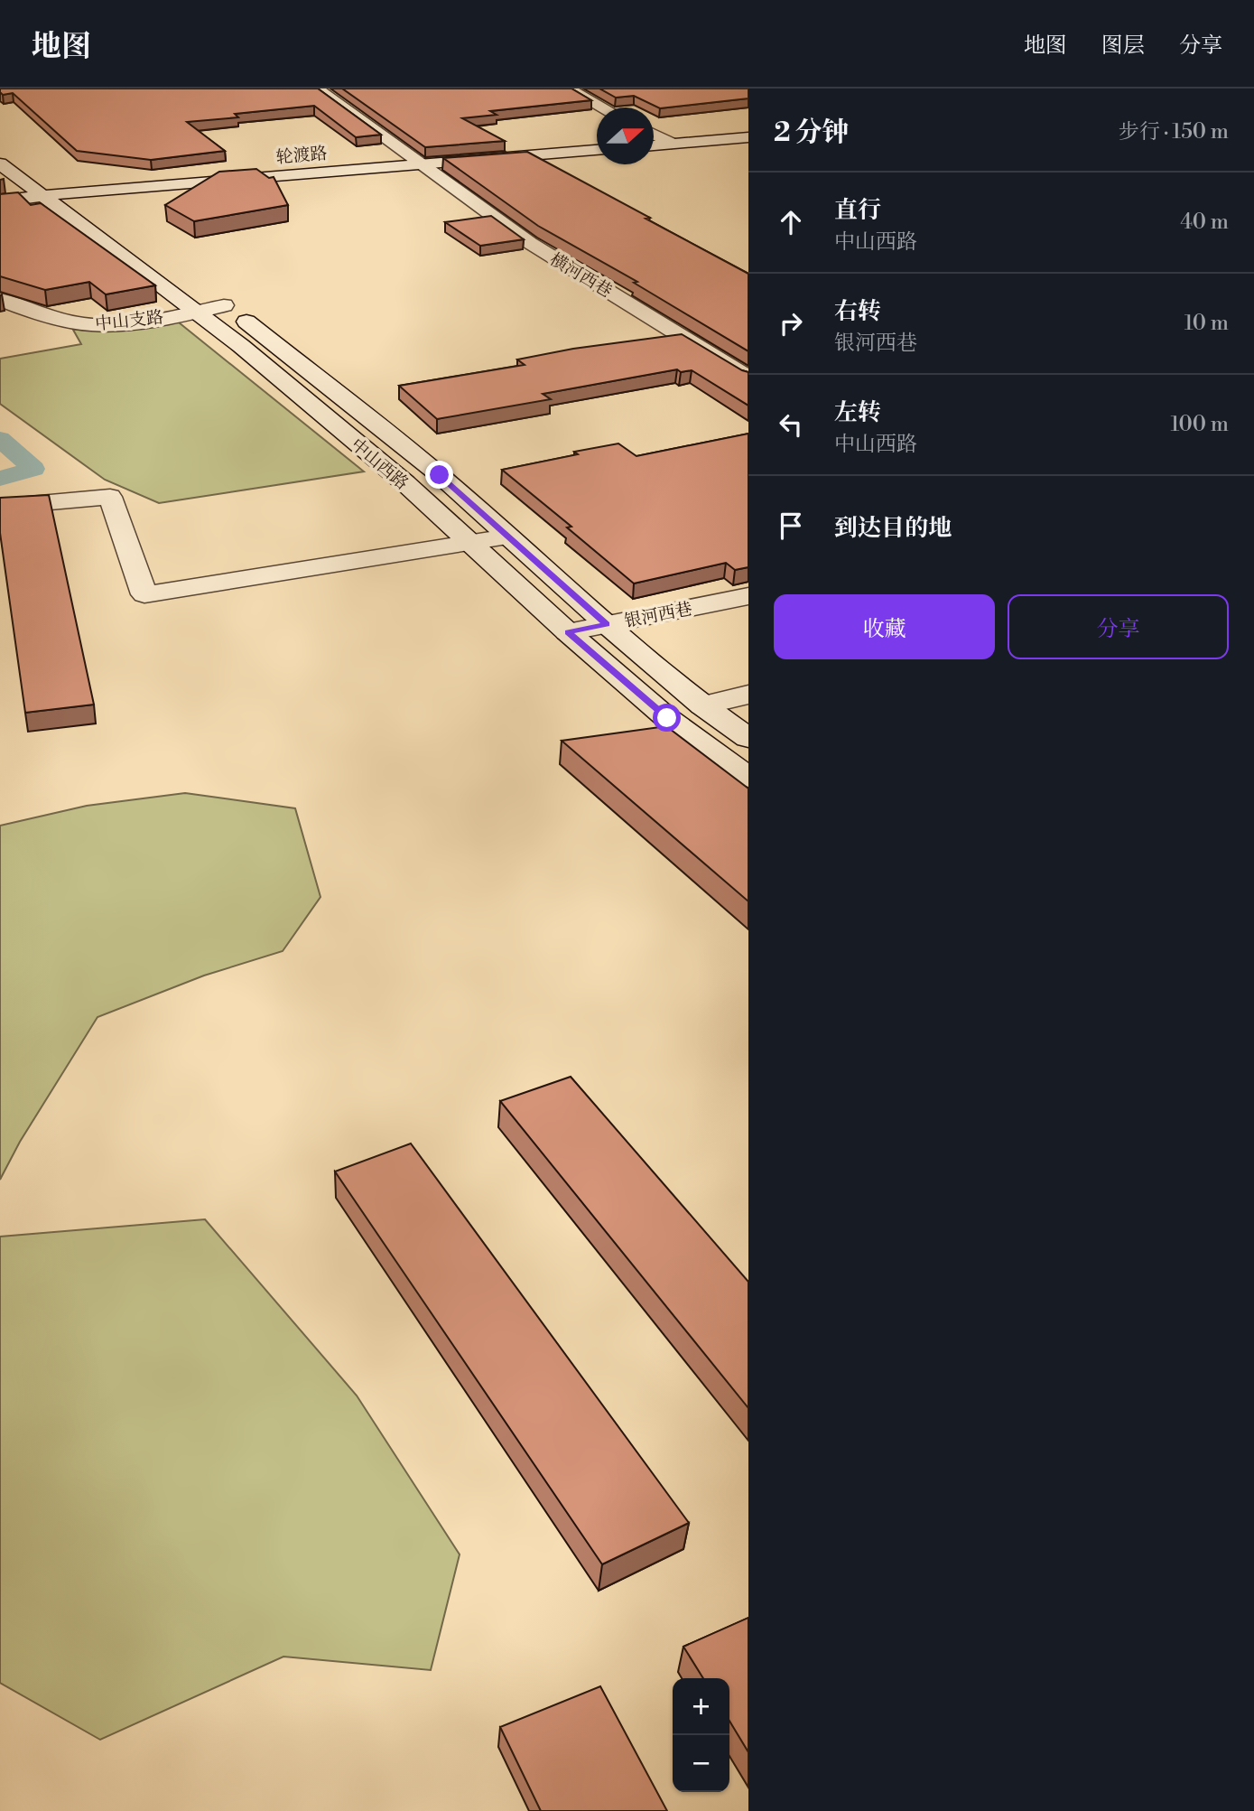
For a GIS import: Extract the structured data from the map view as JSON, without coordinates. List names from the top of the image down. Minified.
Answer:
{"streets":{"main road":["轮渡路","横河西巷","中山支路","中山西路","银河西巷"]},"crossings":[["轮渡路","横河西巷"],["轮渡路","中山西路"],["中山支路","中山西路"],["中山西路","银河西巷"]],"north":"right","page":{"header":"地图","nav":["地图","图层","分享"],"heading":["2 分钟","步行 · 150 m"],"list":[["直行","中山西路","40 m"],["右转","银河西巷","10 m"],["左转","中山西路","100 m"],"到达目的地"],"buttons":["收藏","分享"],"map_buttons":["+","−"]}}
